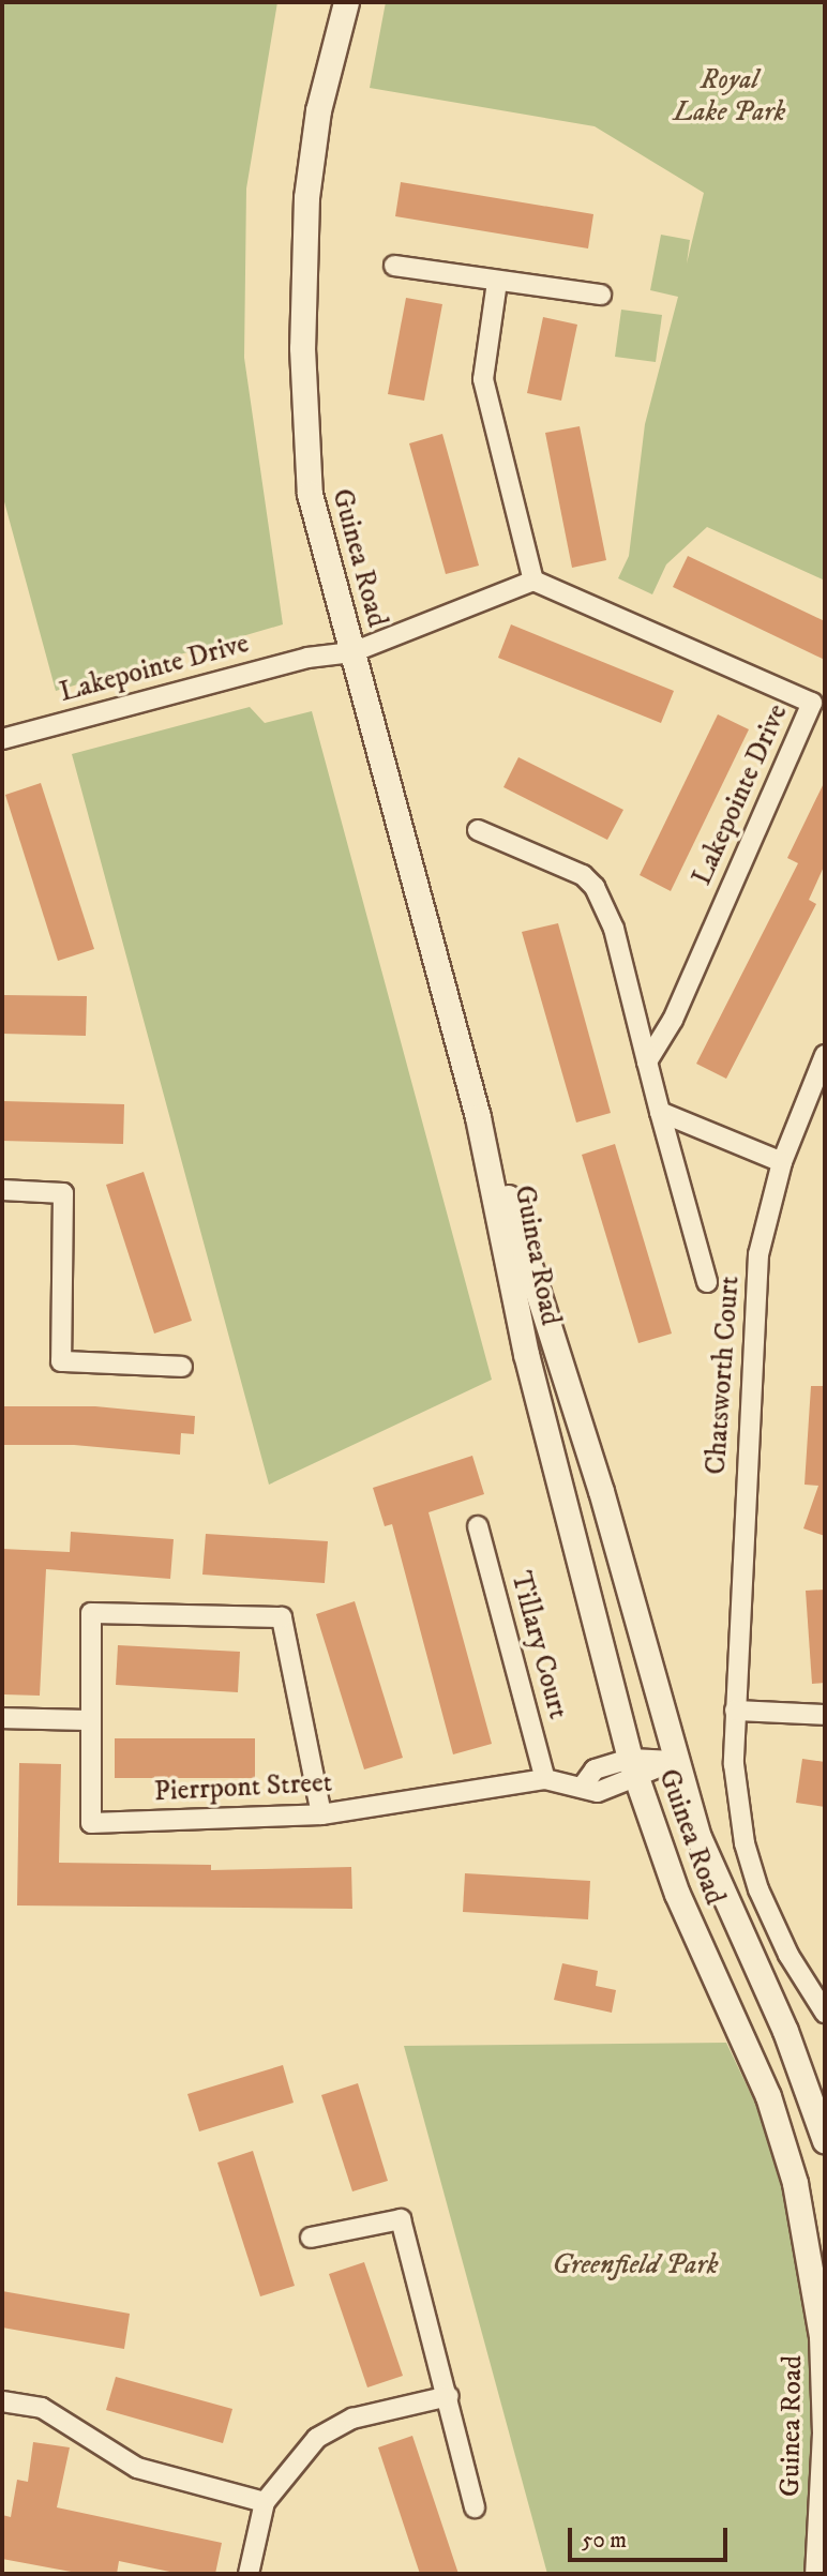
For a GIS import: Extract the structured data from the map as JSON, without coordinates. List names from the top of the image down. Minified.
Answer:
{"streets":{"main road":["Guinea Road"],"street":["Lakepointe Drive","Chatsworth Court","Tillary Court","Pierrpont Street"]},"crossings":[["Guinea Road","Lakepointe Drive"],["Guinea Road","Chatsworth Court"],["Guinea Road","Pierrpont Street"],["Tillary Court","Pierrpont Street"]],"parks":["Royal Lake Park","Greenfield Park"],"scale_bar":"50 m"}
